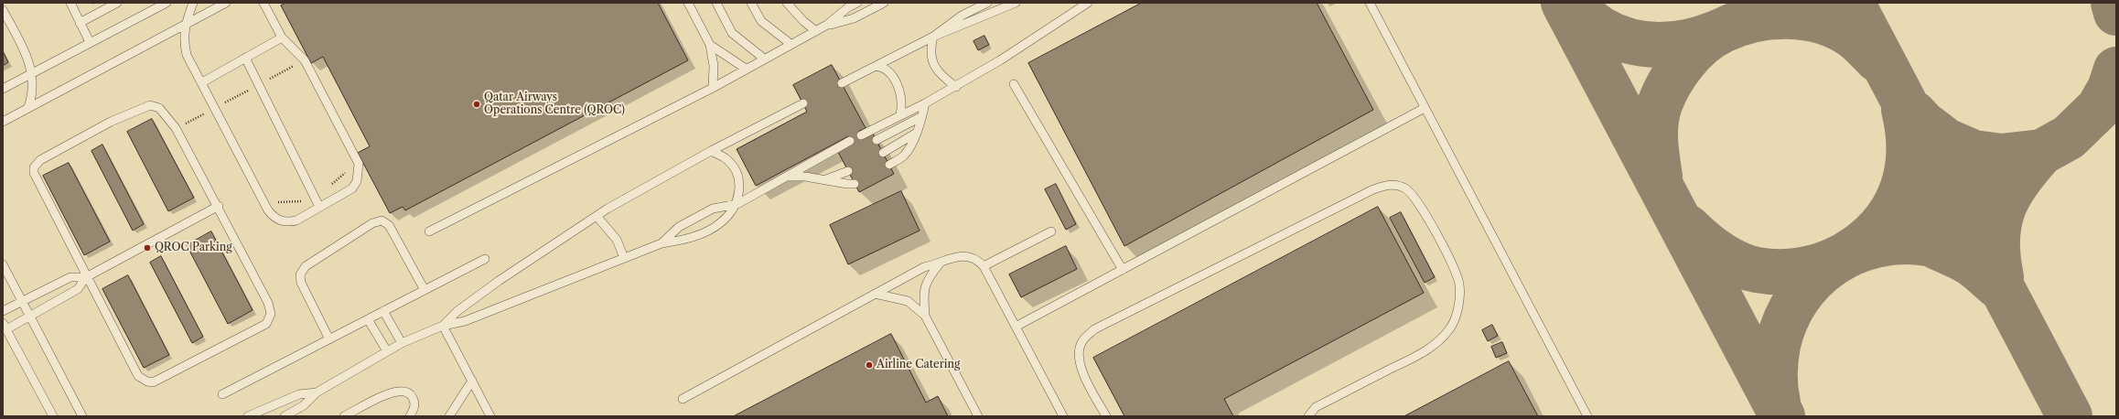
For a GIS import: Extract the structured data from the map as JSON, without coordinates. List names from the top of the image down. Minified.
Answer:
{"places":["Qatar Airways Operations Centre (QROC)","QROC Parking","Airline Catering"]}
